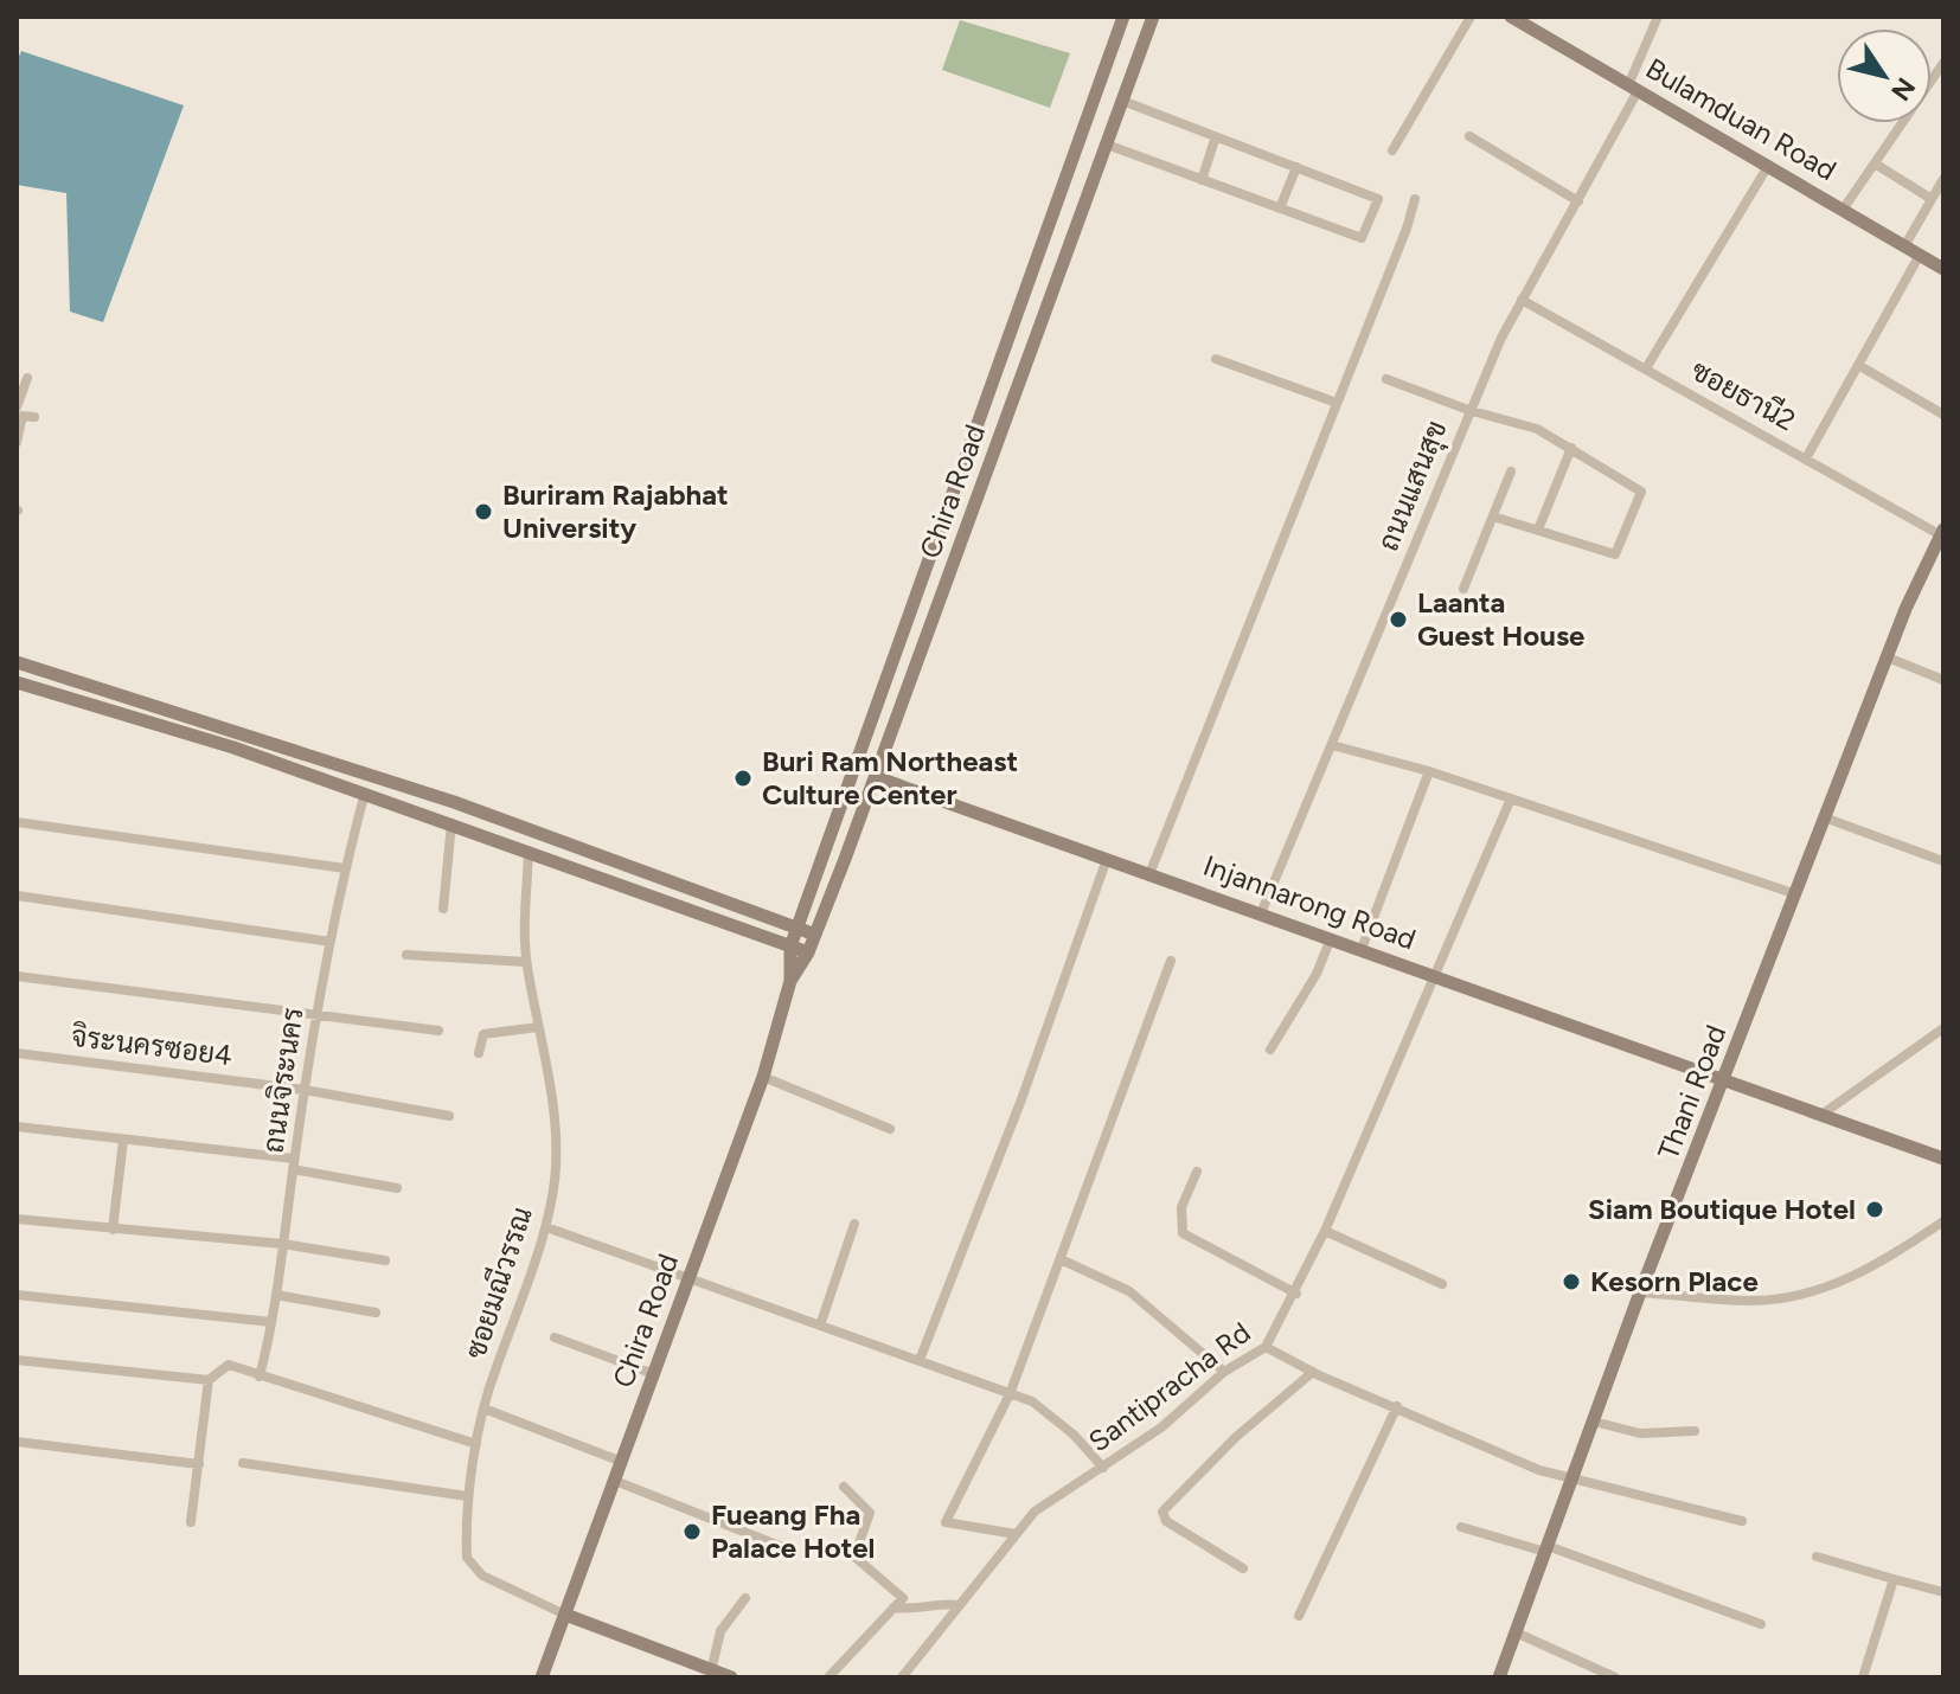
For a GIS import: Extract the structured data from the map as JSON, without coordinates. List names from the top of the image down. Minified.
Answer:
{"streets":{"main road":["Bulamduan Road","Chira Road","Injannarong Road","Thani Road"],"street":["ซอยธานี2","ถนนแสนสุข","จิระนครซอย4","ถนนจิระนคร","ซอยมณีวรรณ","Santipracha Rd"]},"crossings":[["Bulamduan Road","ถนนแสนสุข"],["ซอยธานี2","ถนนแสนสุข"],["ซอยธานี2","Thani Road"],["ถนนแสนสุข","Injannarong Road"],["Chira Road","Injannarong Road"],["Chira Road","ซอยมณีวรรณ"],["Injannarong Road","Thani Road"],["Injannarong Road","Santipracha Rd"],["จิระนครซอย4","ถนนจิระนคร"]],"places":["Buriram Rajabhat University","Laanta Guest House","Buri Ram Northeast Culture Center","Siam Boutique Hotel","Kesorn Place","Fueang Fha Palace Hotel"],"north":"bottom right"}
